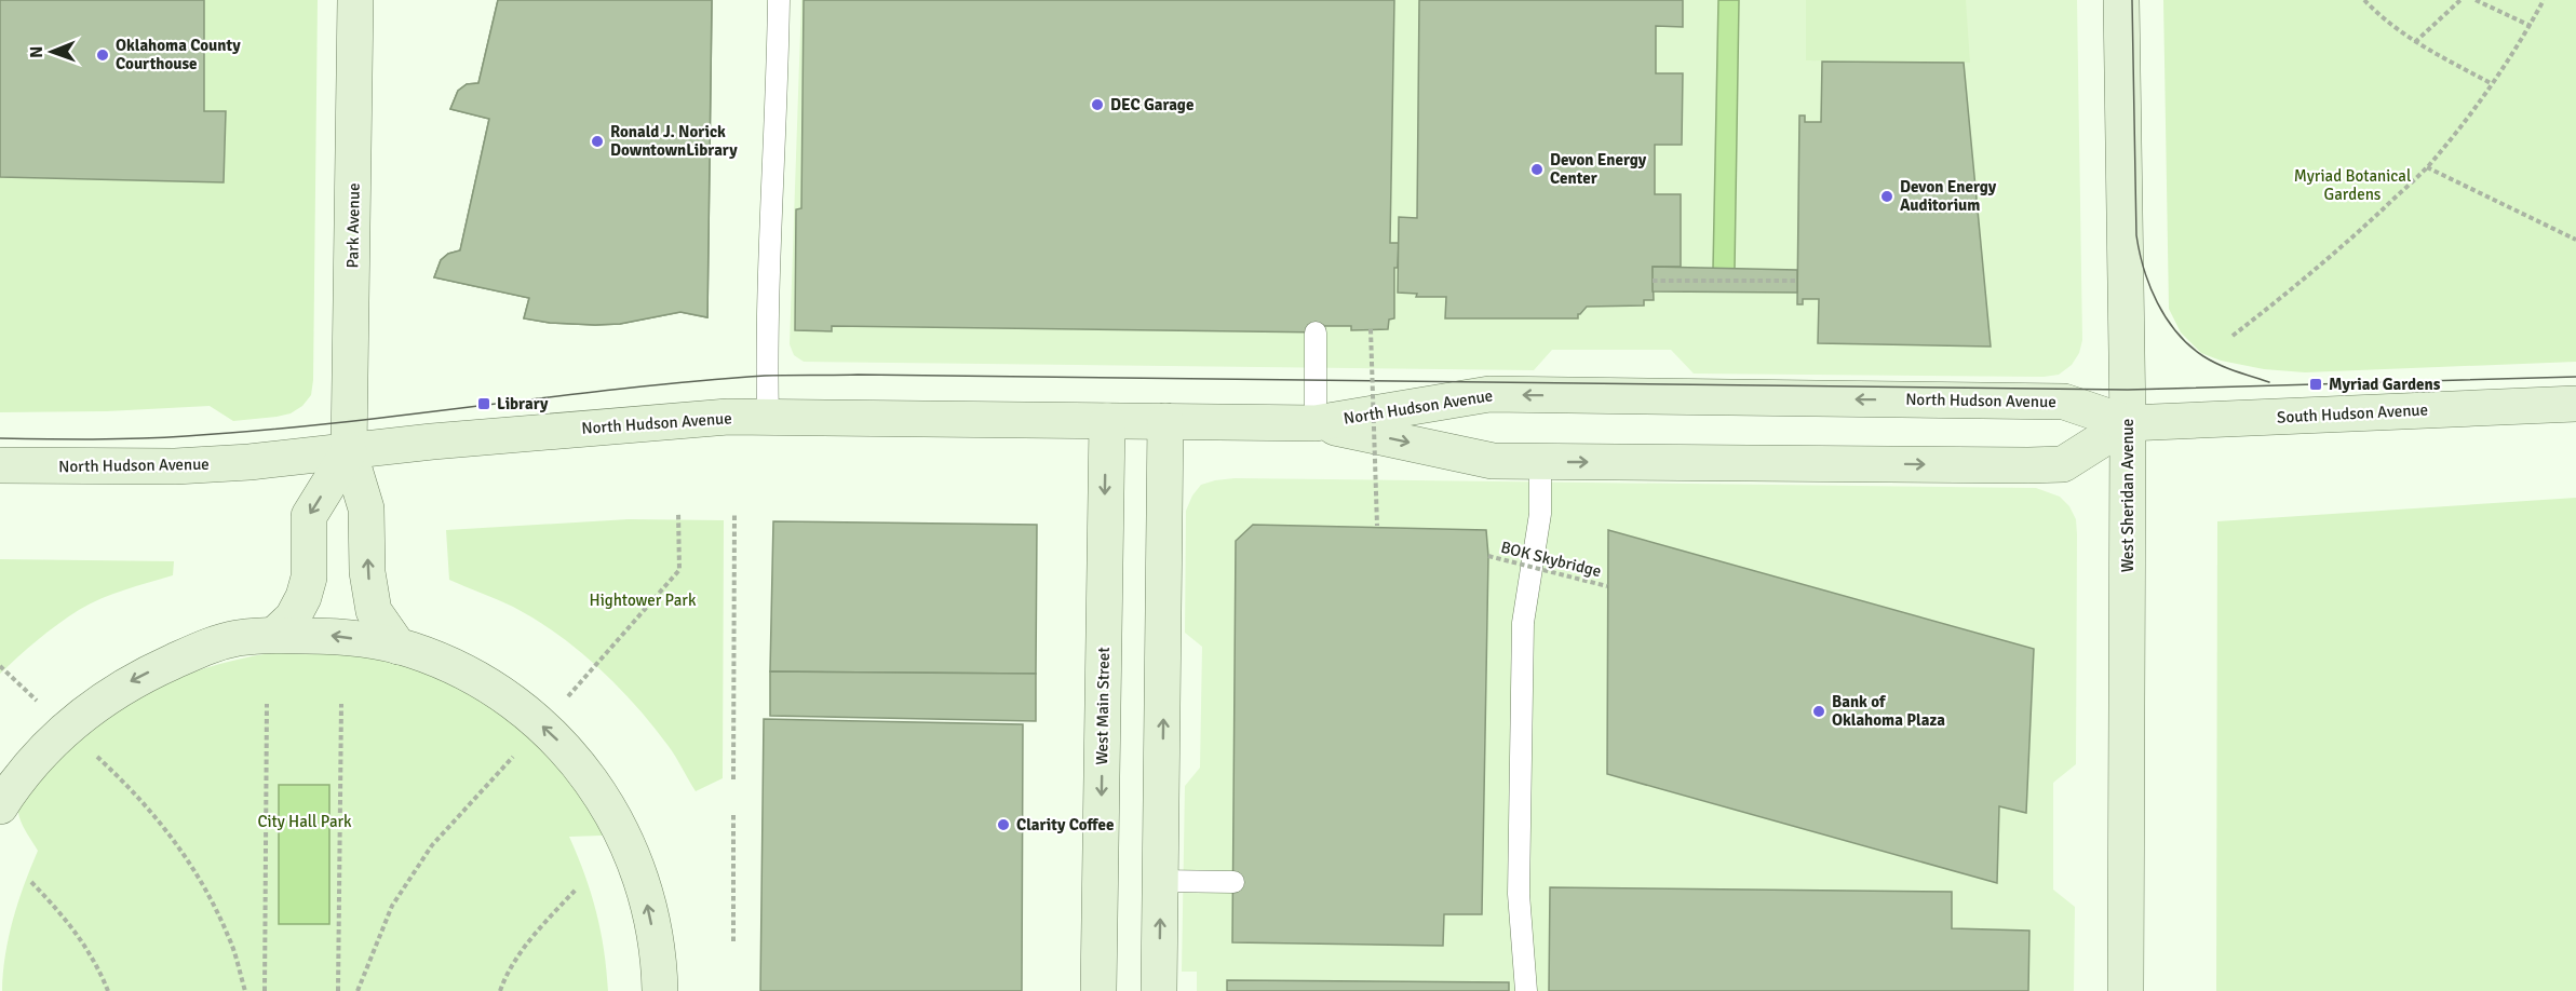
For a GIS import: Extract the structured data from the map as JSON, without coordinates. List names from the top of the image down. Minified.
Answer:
{"streets":{"main road":["Park Avenue","North Hudson Avenue","South Hudson Avenue","West Sheridan Avenue","West Main Street"],"path":["BOK Skybridge"]},"crossings":[["Park Avenue","North Hudson Avenue"],["North Hudson Avenue","South Hudson Avenue"],["North Hudson Avenue","West Sheridan Avenue"],["North Hudson Avenue","West Main Street"],["South Hudson Avenue","West Sheridan Avenue"]],"parks":["Myriad Botanical Gardens","Hightower Park","City Hall Park"],"places":{"other":["Oklahoma County Courthouse","DEC Garage","Ronald J. Norick DowntownLibrary","Devon Energy Center","Devon Energy Auditorium","Bank of Oklahoma Plaza","Clarity Coffee"],"transit":["Myriad Gardens","Library"]},"north":"left"}
